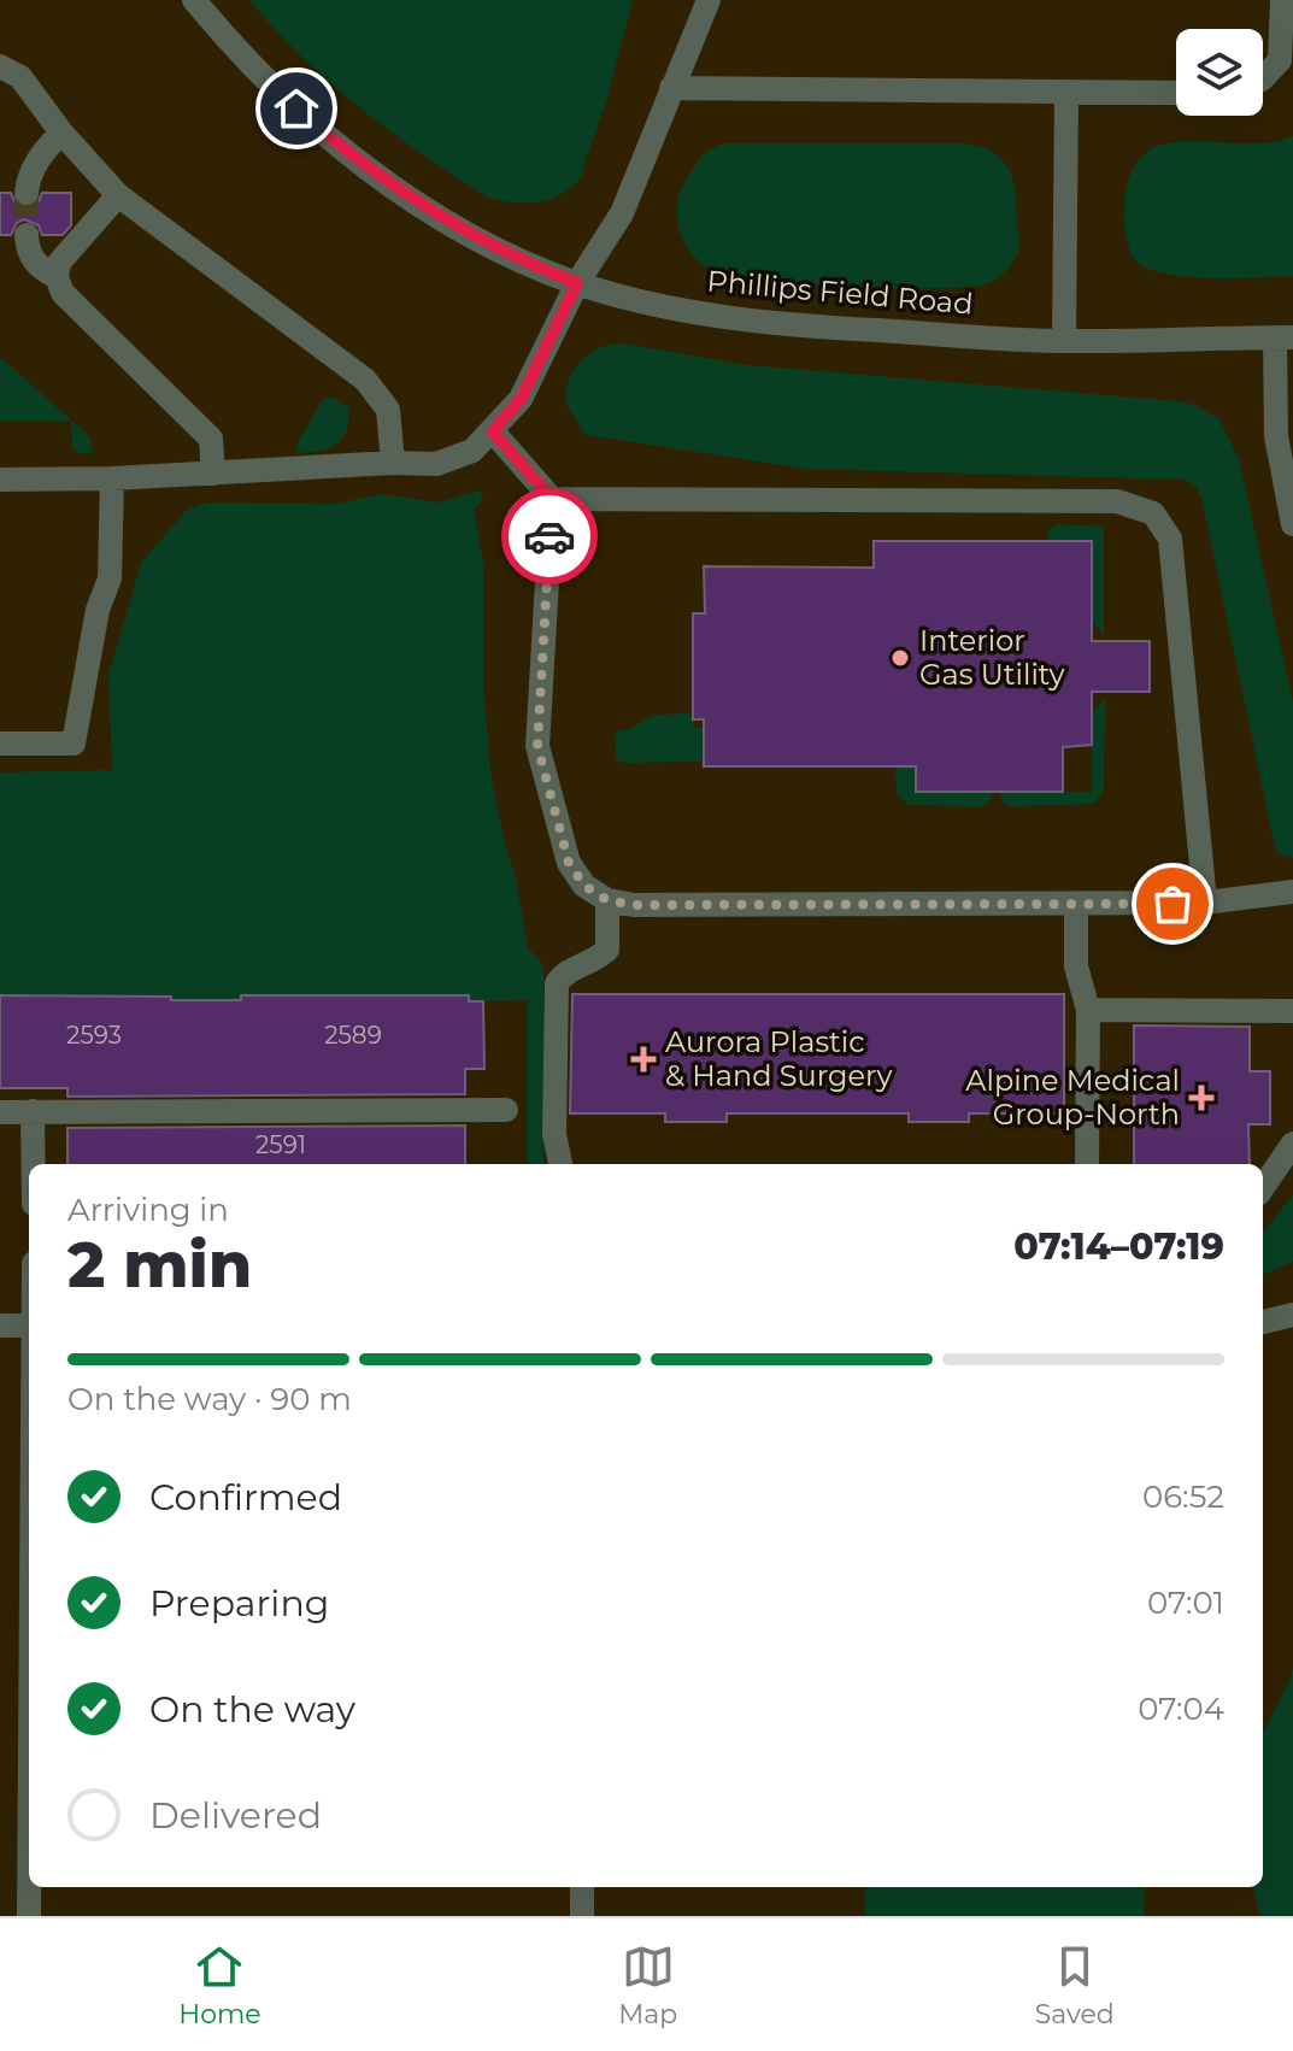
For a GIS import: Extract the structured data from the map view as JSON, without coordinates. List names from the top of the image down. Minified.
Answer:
{"streets":{"street":["Phillips Field Road"]},"places":{"other":["Interior Gas Utility"],"health":["Aurora Plastic & Hand Surgery","Alpine Medical Group-North"]},"house_numbers":["2593","2589","2591"],"page":{"heading":["2 min","Arriving in","07:14–07:19"],"bar":"On the way · 90 m","list":[["Confirmed","06:52"],["Preparing","07:01"],["On the way","07:04"],"Delivered"],"tabs":["Home","Map","Saved"]}}
